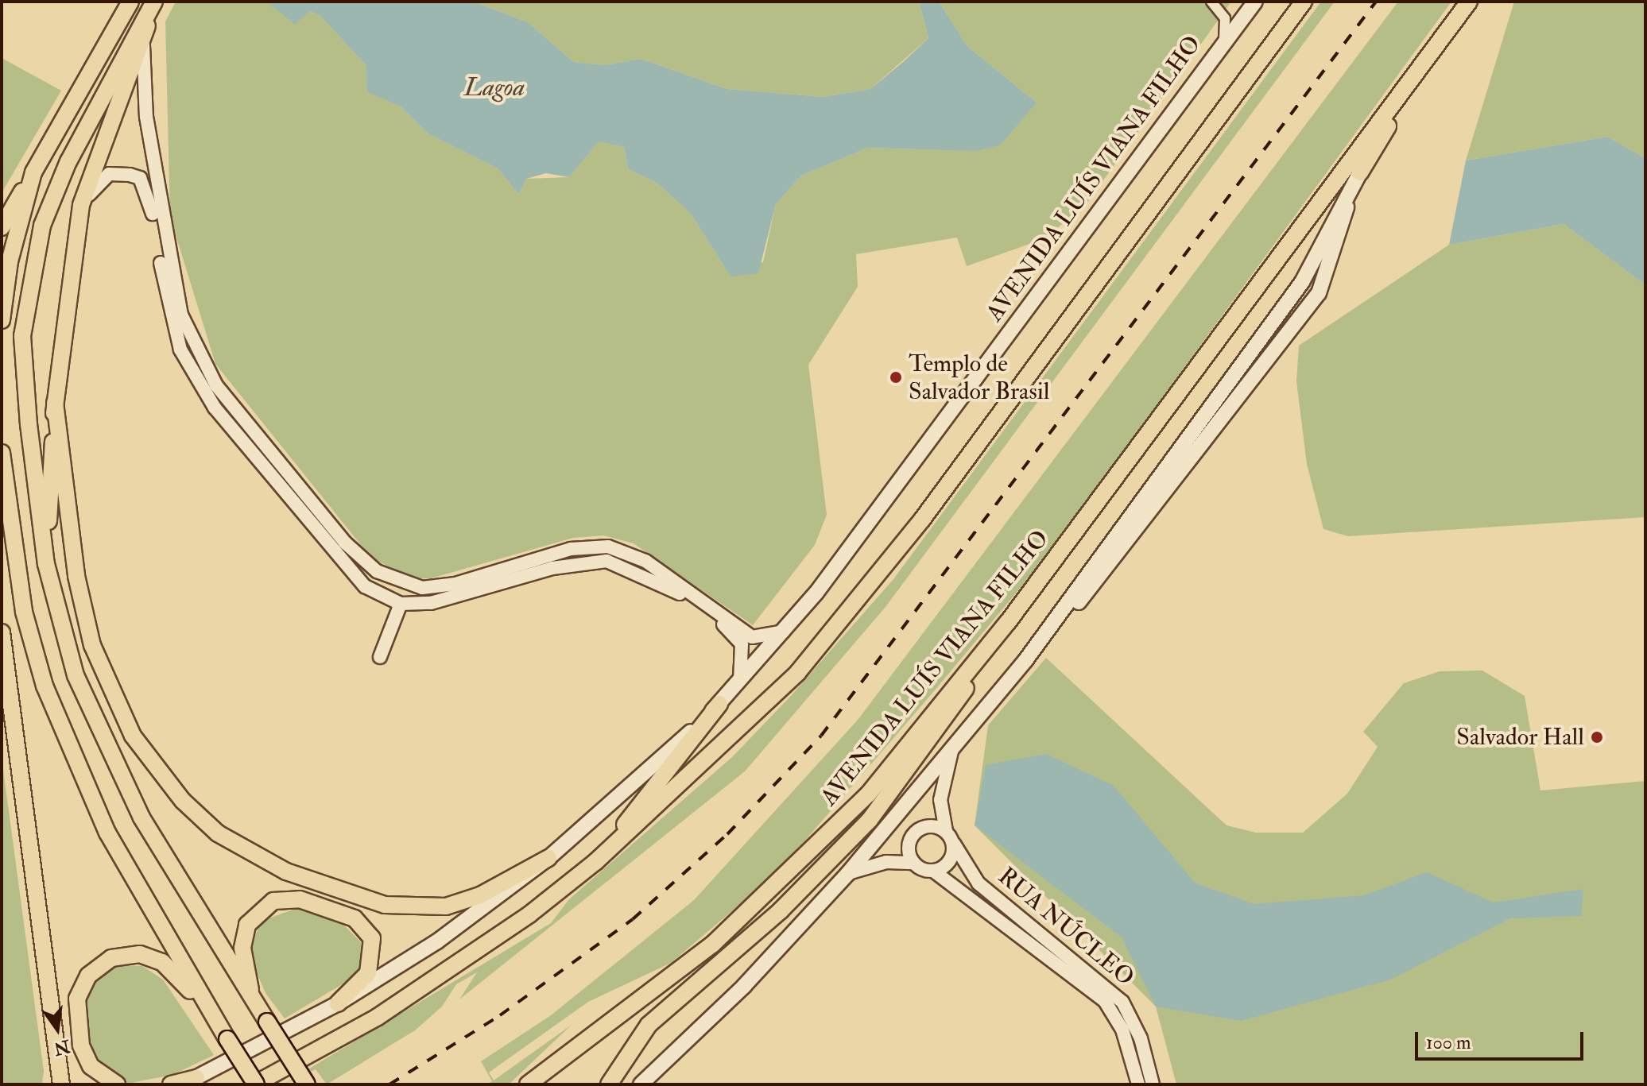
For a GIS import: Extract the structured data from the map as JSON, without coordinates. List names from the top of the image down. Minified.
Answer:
{"streets":{"main road":["AVENIDA LUÍS VIANA FILHO"],"street":["RUA NÚCLEO"]},"water":["Lagoa"],"places":["Templo de Salvador Brasil","Salvador Hall"],"scale_bar":"100 m","north":"bottom"}
